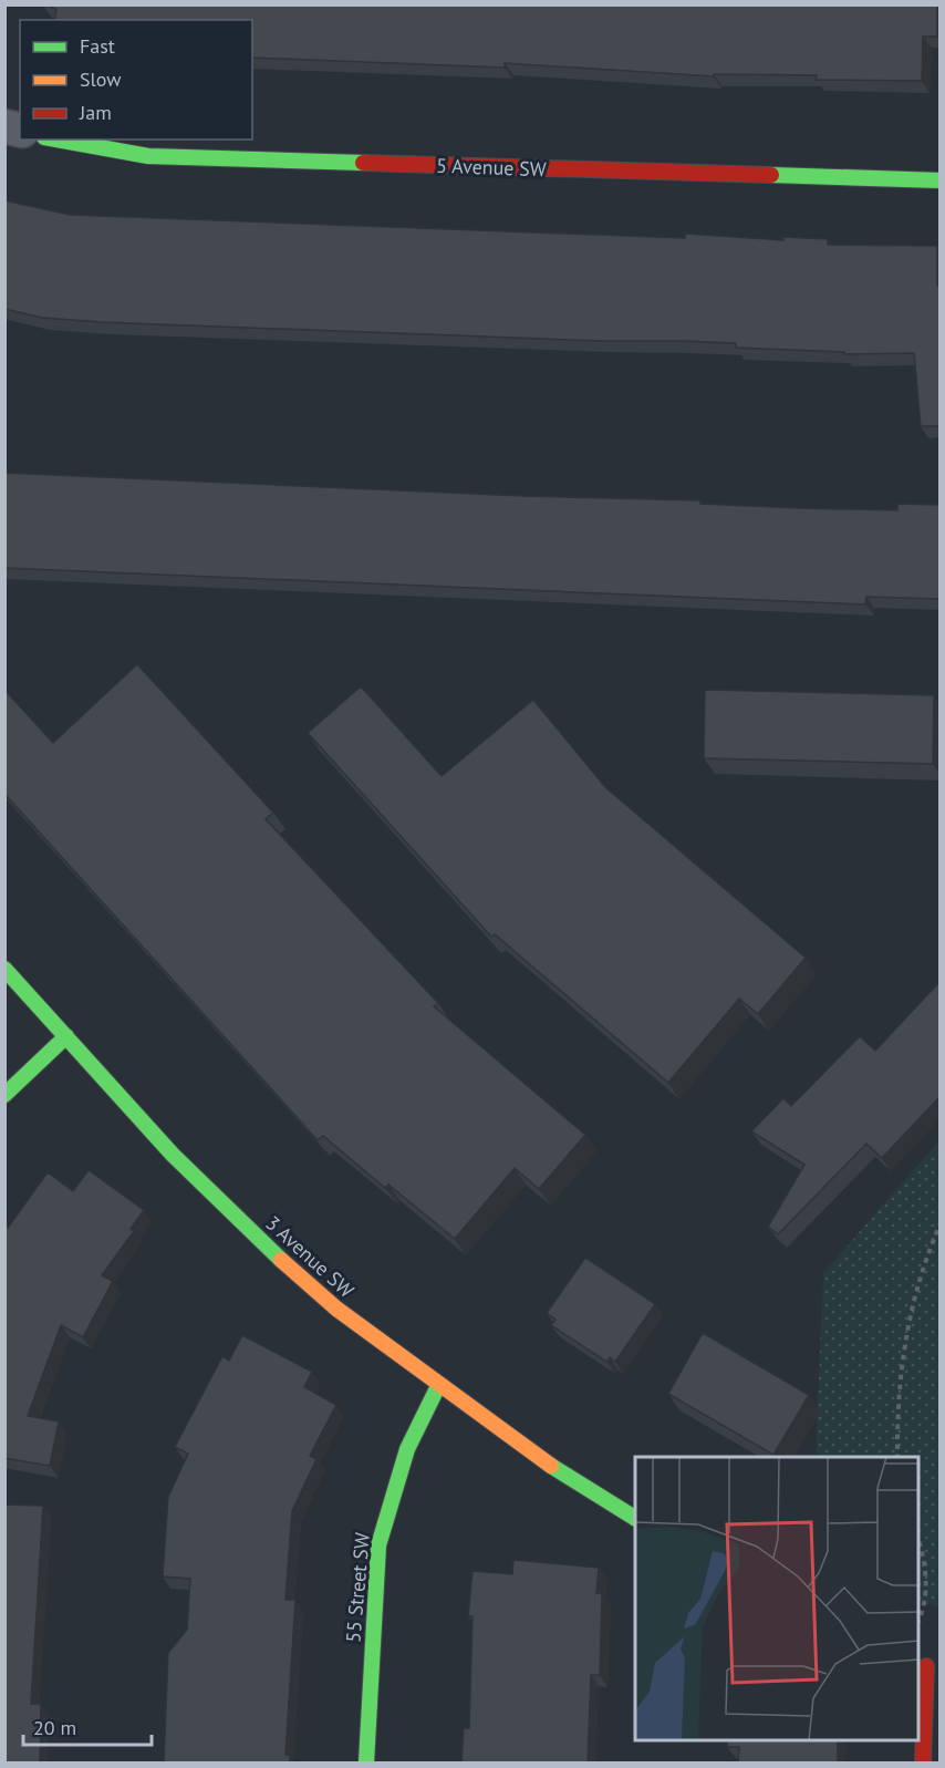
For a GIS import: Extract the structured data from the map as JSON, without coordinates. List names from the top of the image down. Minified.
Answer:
{"streets":{"street":["5 Avenue SW","3 Avenue SW","55 Street SW"]},"crossings":[["3 Avenue SW","55 Street SW"]],"legend":["Fast","Slow","Jam"],"scale_bar":"20 m"}
